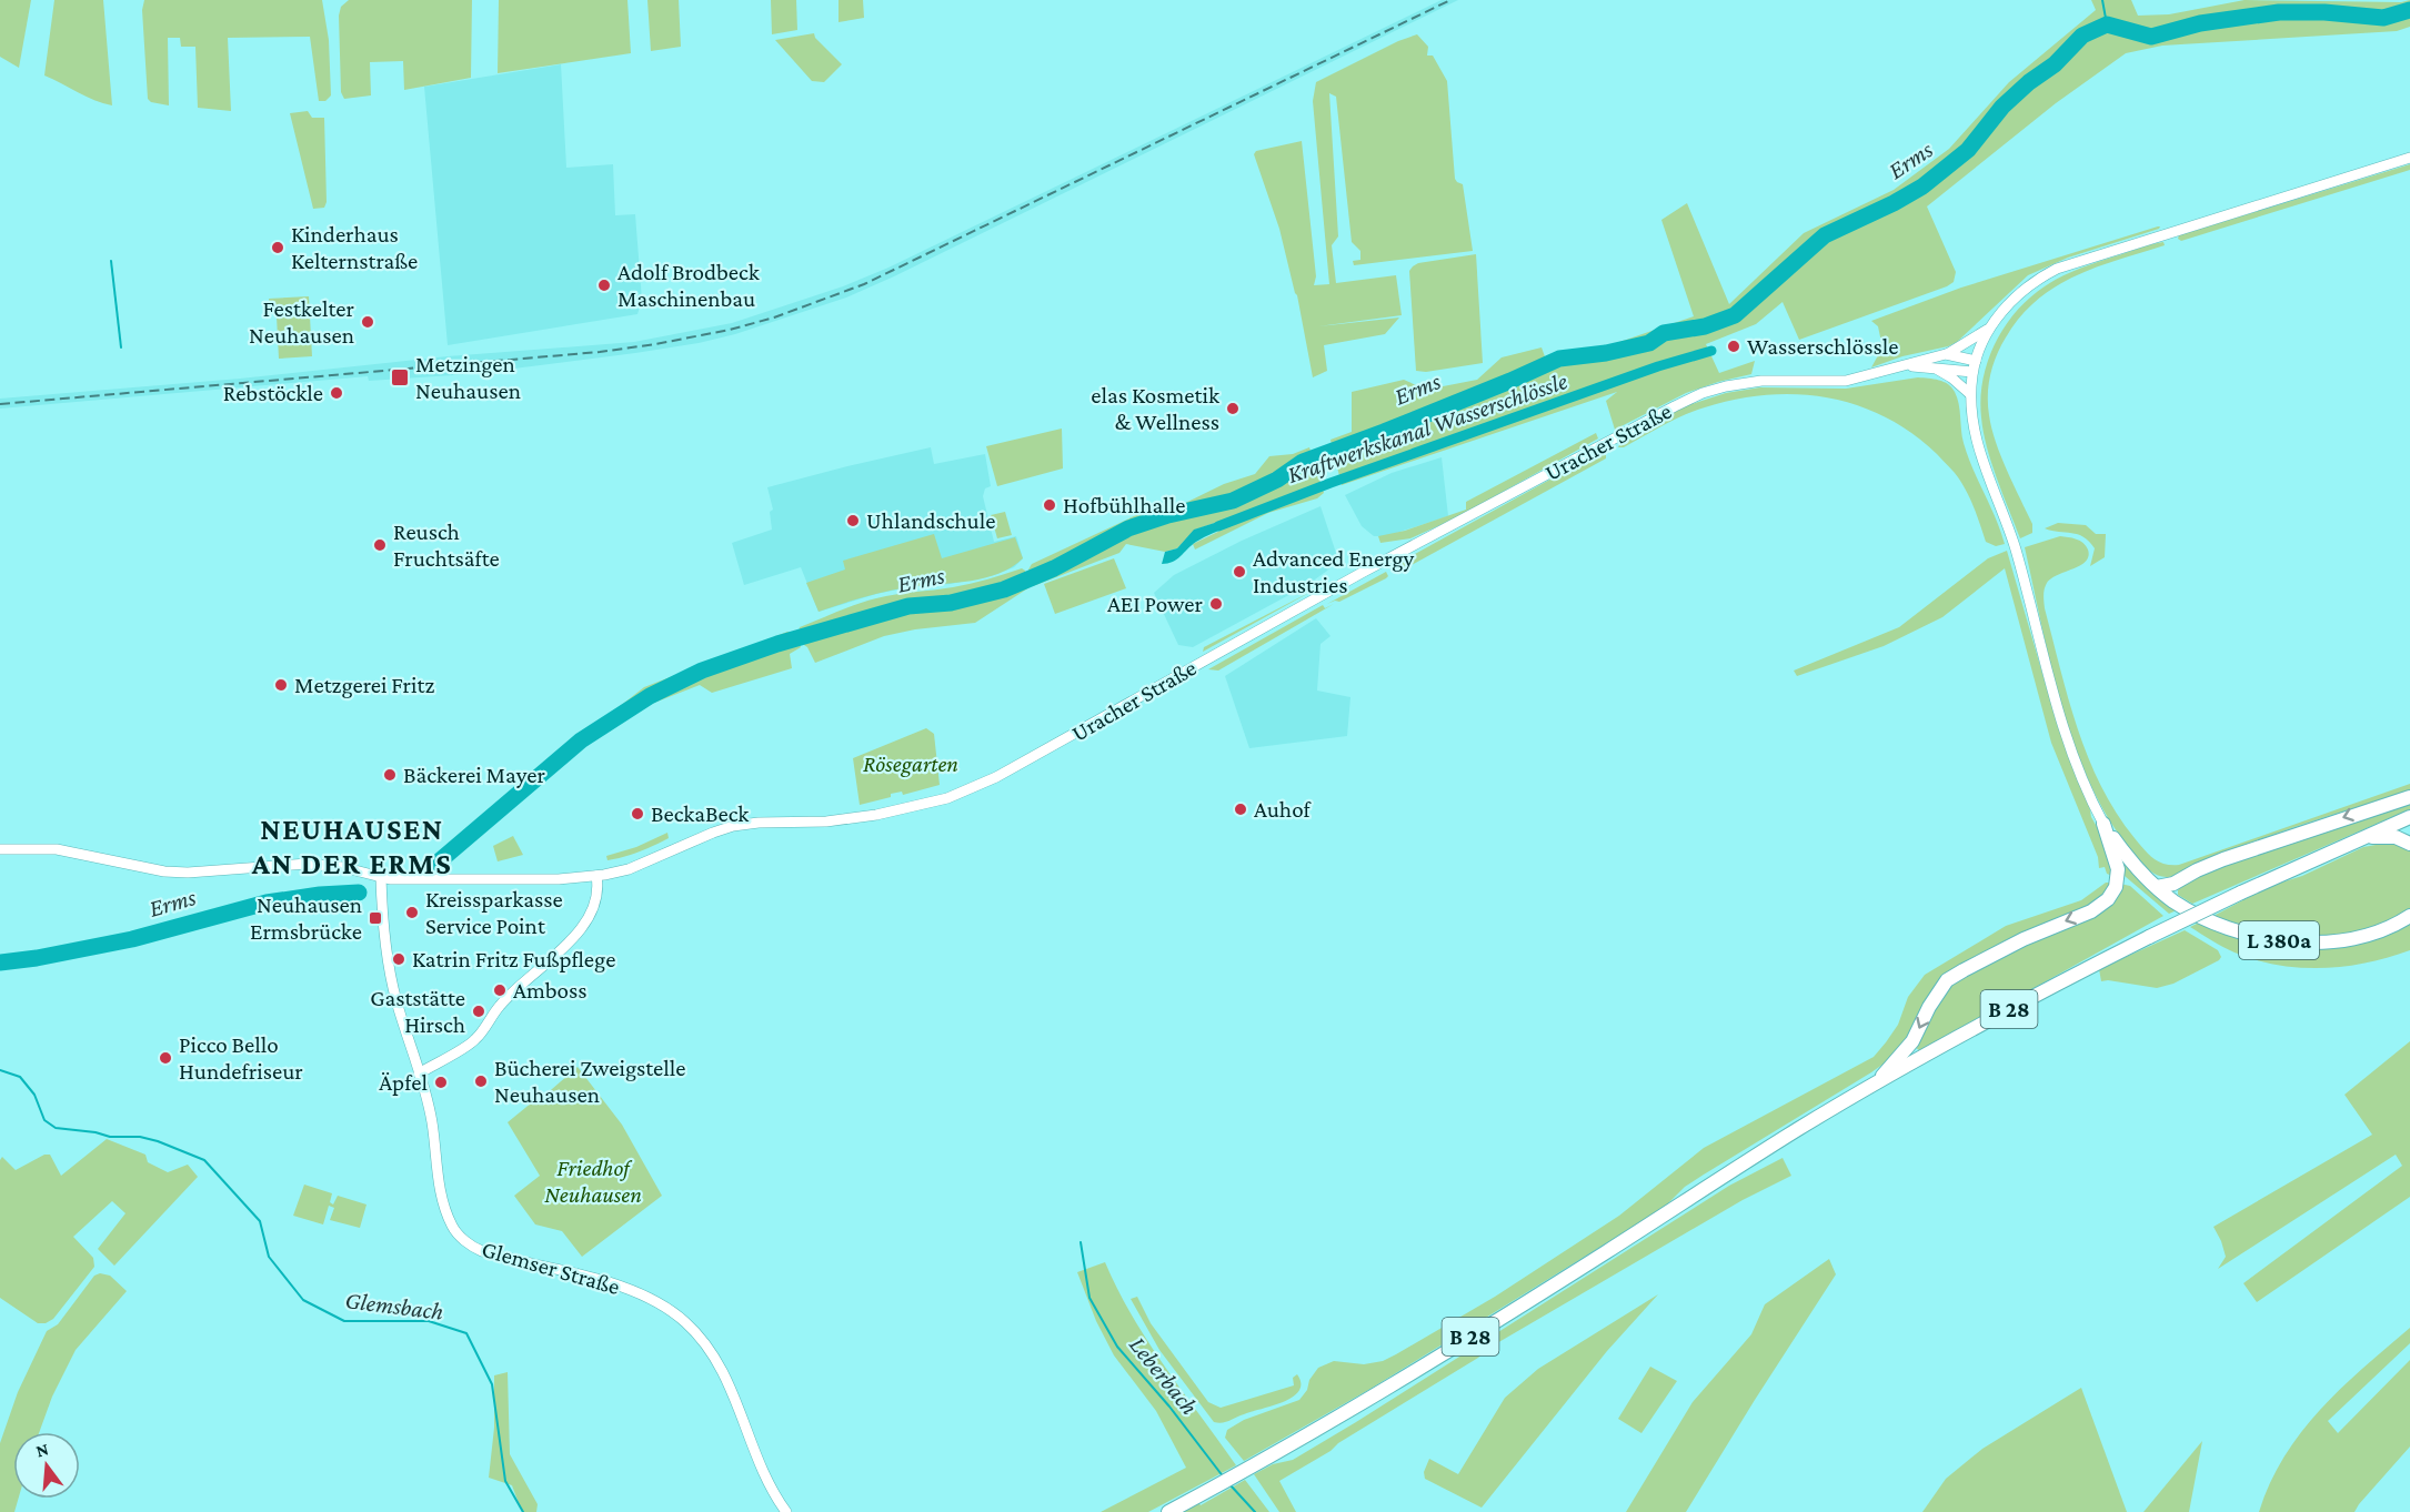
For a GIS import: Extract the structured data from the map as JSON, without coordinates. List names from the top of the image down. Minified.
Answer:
{"streets":{"main road":["L 380a","B 28"],"street":["Uracher Straße","Glemser Straße"]},"crossings":[["Uracher Straße","L 380a"],["Uracher Straße","Glemser Straße"]],"districts":["NEUHAUSEN AN DER ERMS"],"water":["Erms","Kraftwerkskanal Wasserschlössle","Glemsbach","Leberbach"],"parks":["Rösegarten","Friedhof Neuhausen"],"places":{"other":["Kinderhaus Kelternstraße","Adolf Brodbeck Maschinenbau","Festkelter Neuhausen","Wasserschlössle","Rebstöckle","elas Kosmetik & Wellness","Hofbühlhalle","Uhlandschule","Reusch Fruchtsäfte","Advanced Energy Industries","AEI Power","Metzgerei Fritz","Bäckerei Mayer","Auhof","BeckaBeck","Kreissparkasse Service Point","Katrin Fritz Fußpflege","Amboss","Gaststätte Hirsch","Picco Bello Hundefriseur","Bücherei Zweigstelle Neuhausen","Äpfel"],"transit":["Metzingen Neuhausen","Neuhausen Ermsbrücke"]},"north":"top"}
